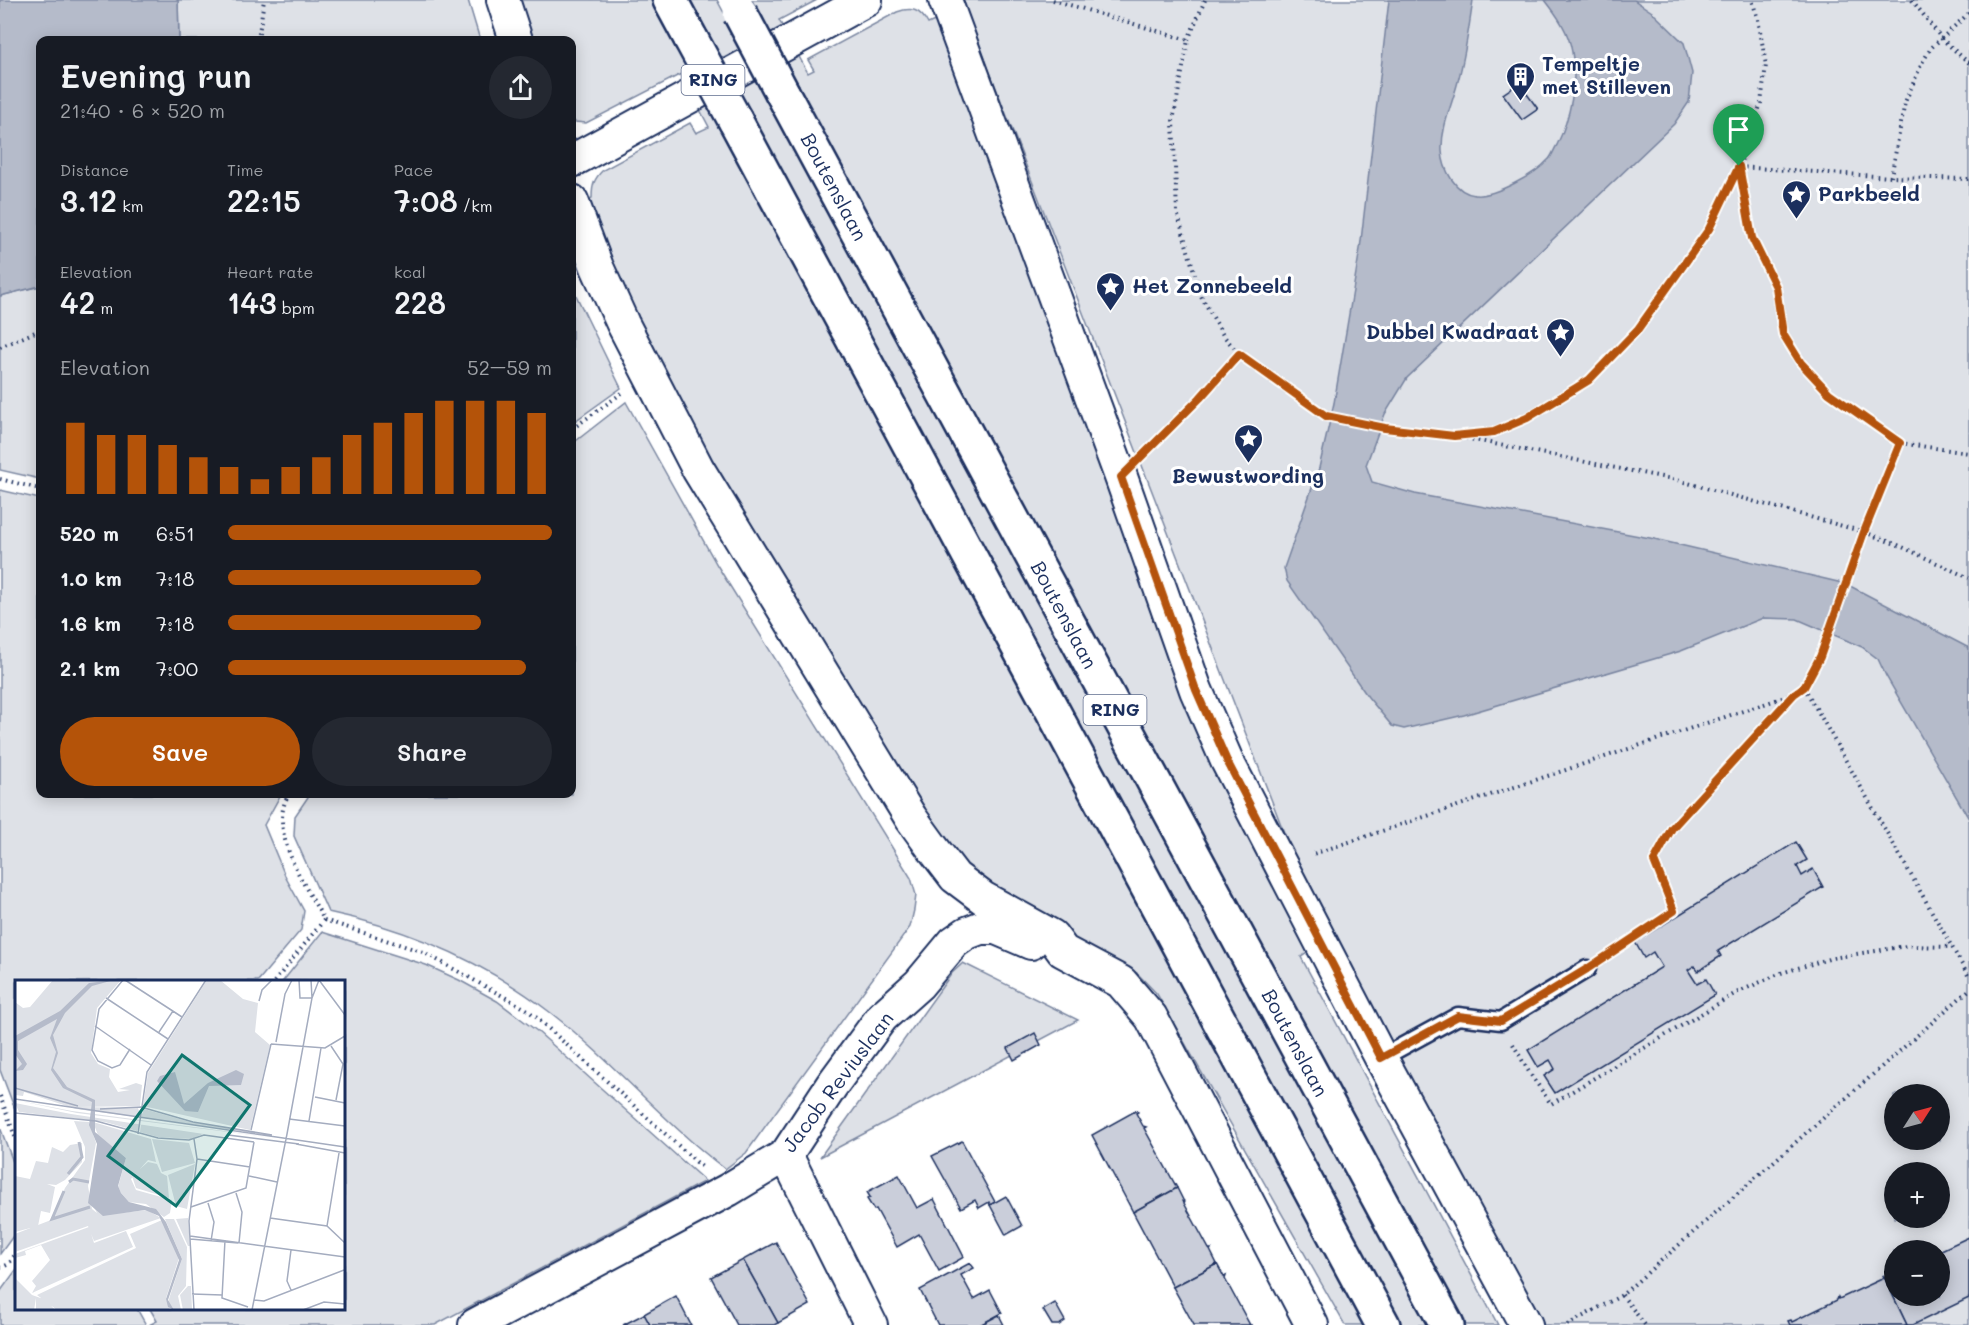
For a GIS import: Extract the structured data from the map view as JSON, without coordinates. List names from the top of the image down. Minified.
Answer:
{"streets":{"main road":["RING","Boutenslaan"],"street":["Jacob Reviuslaan"]},"places":{"building":["Tempeltje met Stilleven"],"place":["Parkbeeld","Het Zonnebeeld","Dubbel Kwadraat","Bewustwording"]},"north":"top right","page":{"heading":["Evening run","21:40 · 6 × 520 m"],"stats":[["Distance","3.12 km"],["Time","22:15"],["Pace","7:08 /km"],["Elevation","42 m"],["Heart rate","143 bpm"],["kcal","228"]],"chart":["Elevation","52–59 m"],"list":[{"name":"520 m","note":"6:51"},{"name":"1.0 km","note":"7:18"},{"name":"1.6 km","note":"7:18"},{"name":"2.1 km","note":"7:00"}],"buttons":["Save","Share"],"map_buttons":["+","−"]}}
